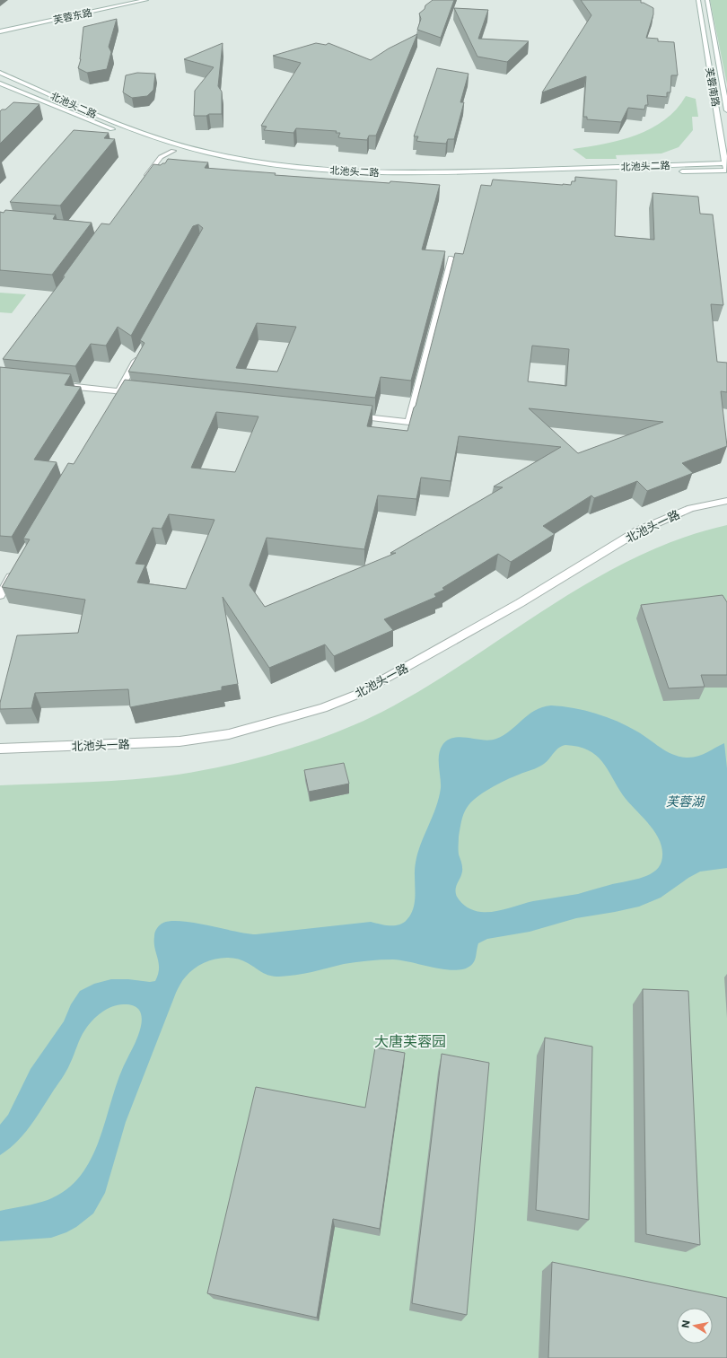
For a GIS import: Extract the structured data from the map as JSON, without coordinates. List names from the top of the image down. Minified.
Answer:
{"streets":{"main road":["芙蓉东路","芙蓉南路","北池头二路","北池头一路"]},"crossings":[["芙蓉南路","北池头二路"]],"water":["芙蓉湖"],"parks":["大唐芙蓉园"],"north":"left"}
